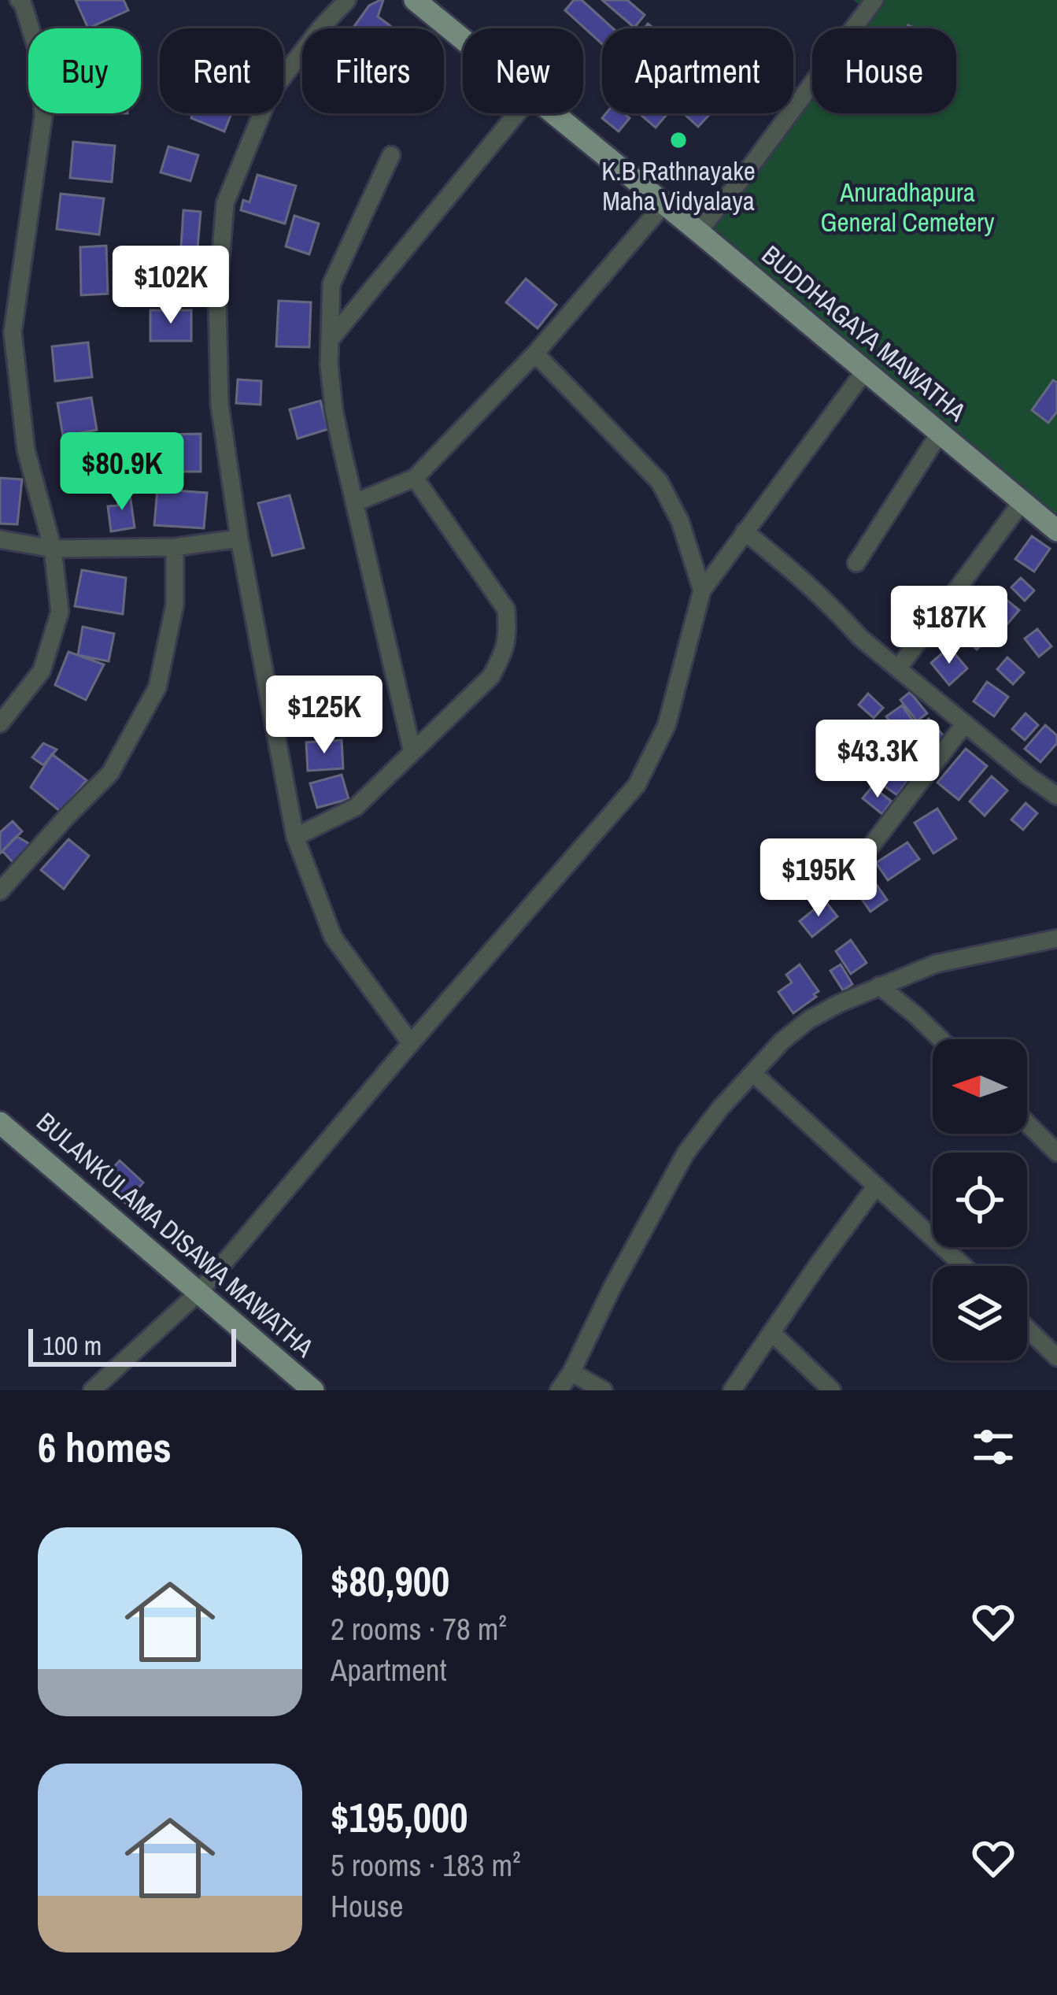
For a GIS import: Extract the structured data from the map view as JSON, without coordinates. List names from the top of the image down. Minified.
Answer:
{"streets":{"main road":["BUDDHAGAYA MAWATHA","BULANKULAMA DISAWA MAWATHA"]},"parks":["Anuradhapura General Cemetery"],"places":["K.B Rathnayake Maha Vidyalaya"],"scale_bar":"100 m","north":"left","page":{"chip":["Buy","Rent","Filters","New","Apartment","House"],"price":["$102K","$80.9K","$187K","$125K","$43.3K","$195K"],"scale":"100 m","heading":"6 homes","list":[{"name":"$80,900","note":"2 rooms · 78 m² · Apartment"},{"name":"$195,000","note":"5 rooms · 183 m² · House"}]}}
